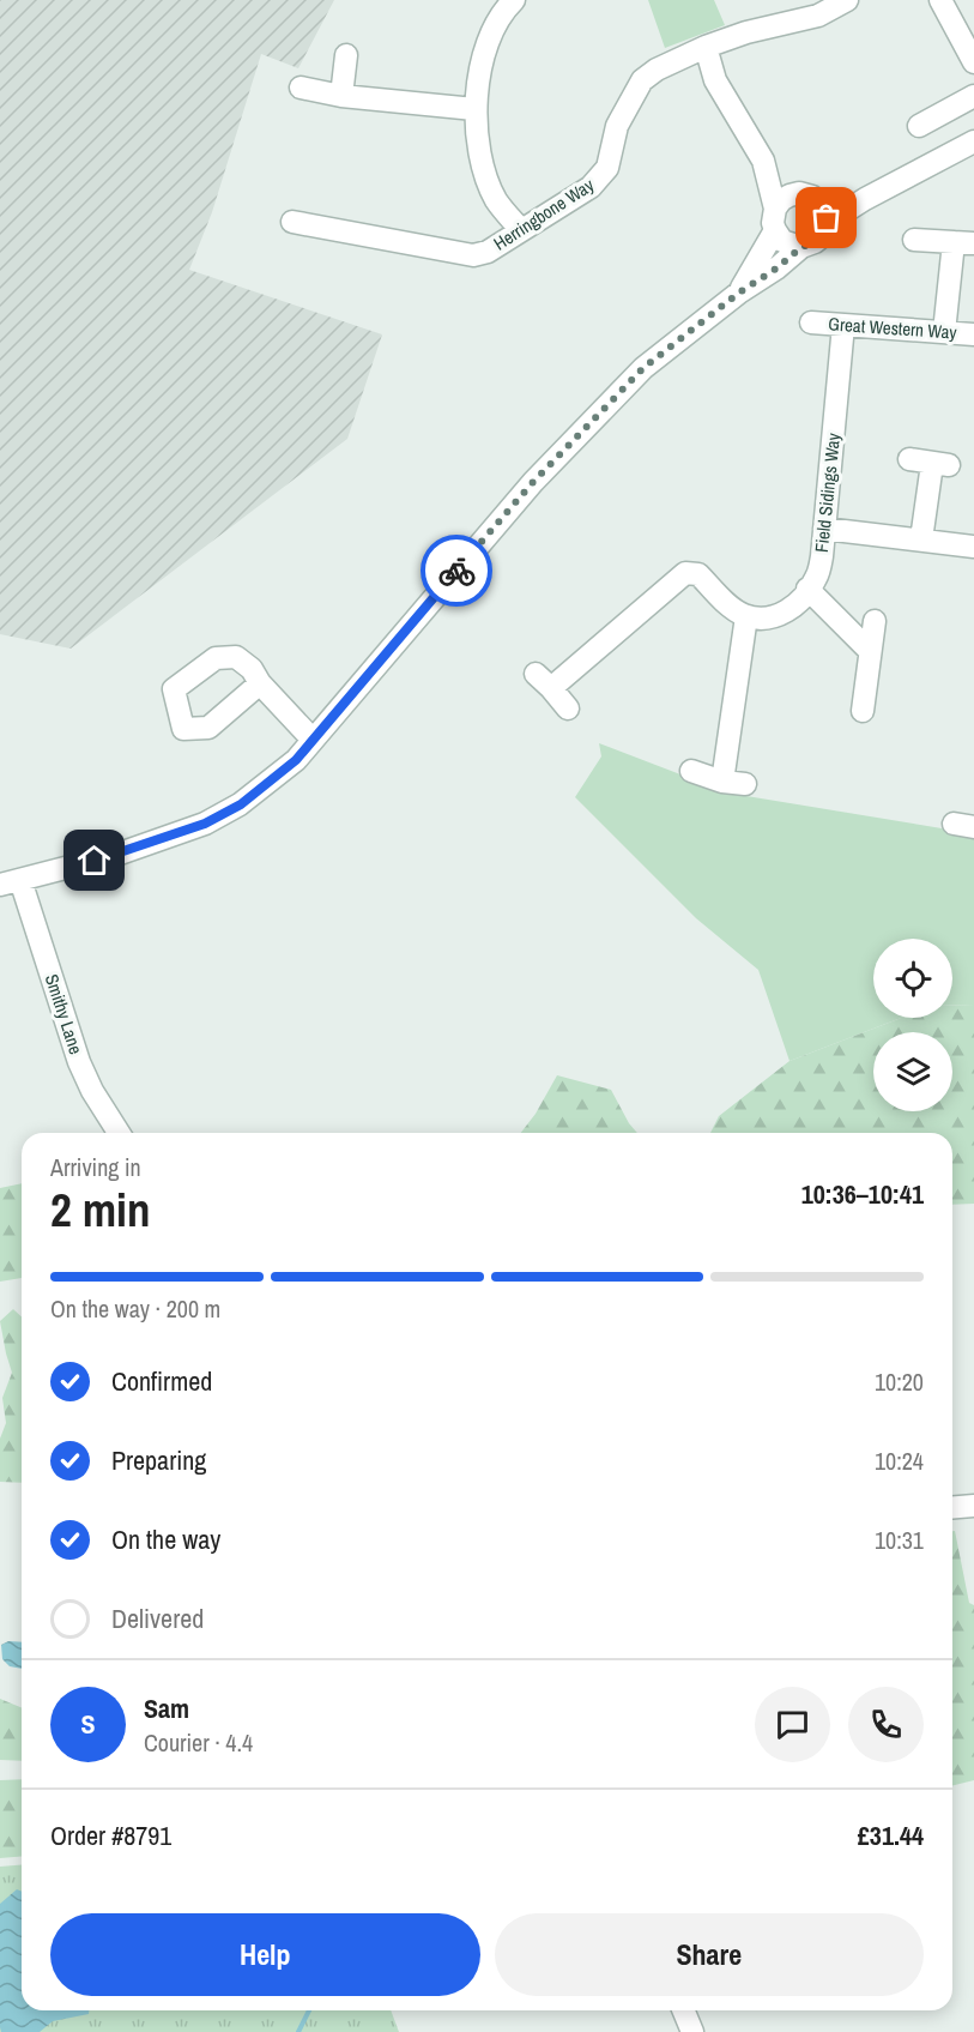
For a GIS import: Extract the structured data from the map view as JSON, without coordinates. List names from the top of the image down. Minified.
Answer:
{"streets":{"street":["Herringbone Way","Great Western Way","Field Sidings Way","Smithy Lane"]},"crossings":[["Great Western Way","Field Sidings Way"]],"page":{"heading":["2 min","Arriving in","10:36–10:41"],"panel":["Sam","Courier · 4.4","Order #8791","£31.44"],"bar":"On the way · 200 m","list":[["Confirmed","10:20"],["Preparing","10:24"],["On the way","10:31"],"Delivered"],"round":"S","buttons":["Help","Share"]}}
